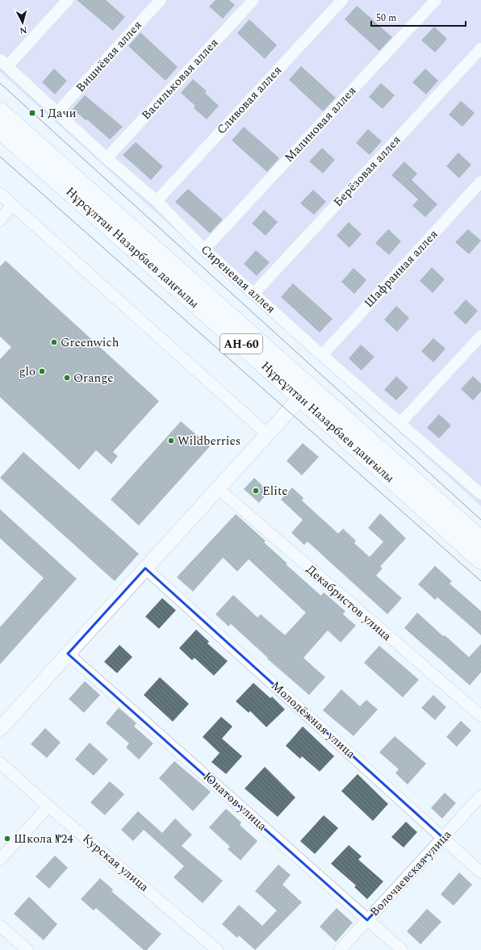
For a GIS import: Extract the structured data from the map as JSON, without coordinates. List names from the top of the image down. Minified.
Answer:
{"streets":{"main road":["Нұрсұлтан Назарбаев даңғылы","АН-60"],"street":["Вишнёвая аллея","Васильковая аллея","Сливовая аллея","Малиновая аллея","Берёзовая аллея","Шафранная аллея","Сиреневая аллея","Декабристов улица","Молодёжная улица","Юнатов улица","Курская улица","Волочаевская улица"]},"crossings":[["Вишнёвая аллея","Сиреневая аллея"],["Васильковая аллея","Сиреневая аллея"],["Сливовая аллея","Сиреневая аллея"],["Малиновая аллея","Сиреневая аллея"],["Берёзовая аллея","Сиреневая аллея"],["Шафранная аллея","Сиреневая аллея"],["Молодёжная улица","Волочаевская улица"],["Юнатов улица","Волочаевская улица"]],"places":{"transit":["1 Дачи"],"other":["Greenwich","glo","Orange","Wildberries","Elite","Школа №24"]},"scale_bar":"50 m","north":"bottom"}
